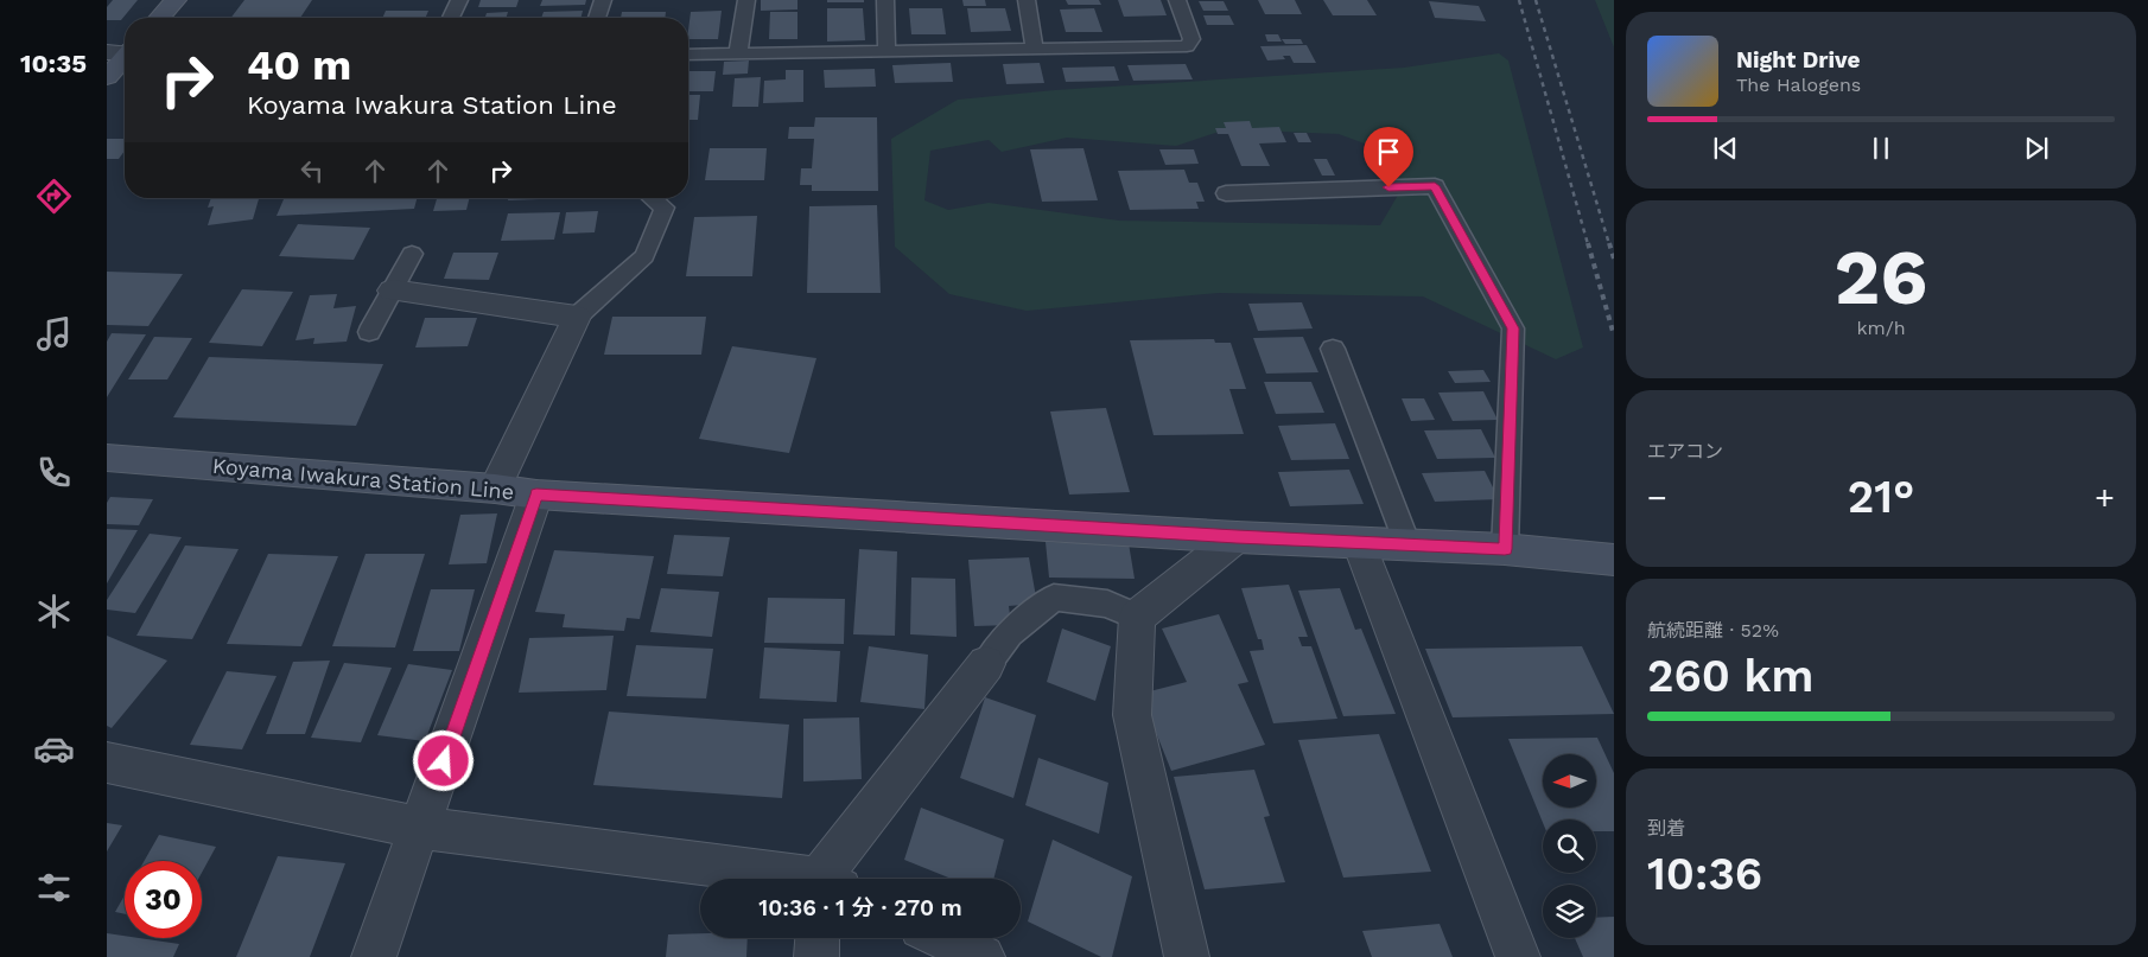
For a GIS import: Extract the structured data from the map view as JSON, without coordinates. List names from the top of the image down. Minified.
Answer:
{"streets":{"main road":["Koyama Iwakura Station Line"]},"north":"left","page":{"tabs":"10:35","turn":["40 m","Koyama Iwakura Station Line"],"song":["Night Drive","The Halogens"],"tile":[["26","km/h"],"エアコン",["航続距離 · 52%","260 km"],["到着","10:36"]],"heat":["−","21°","+"],"limit":"30","trip":"10:36 · 1 分 · 270 m"}}
